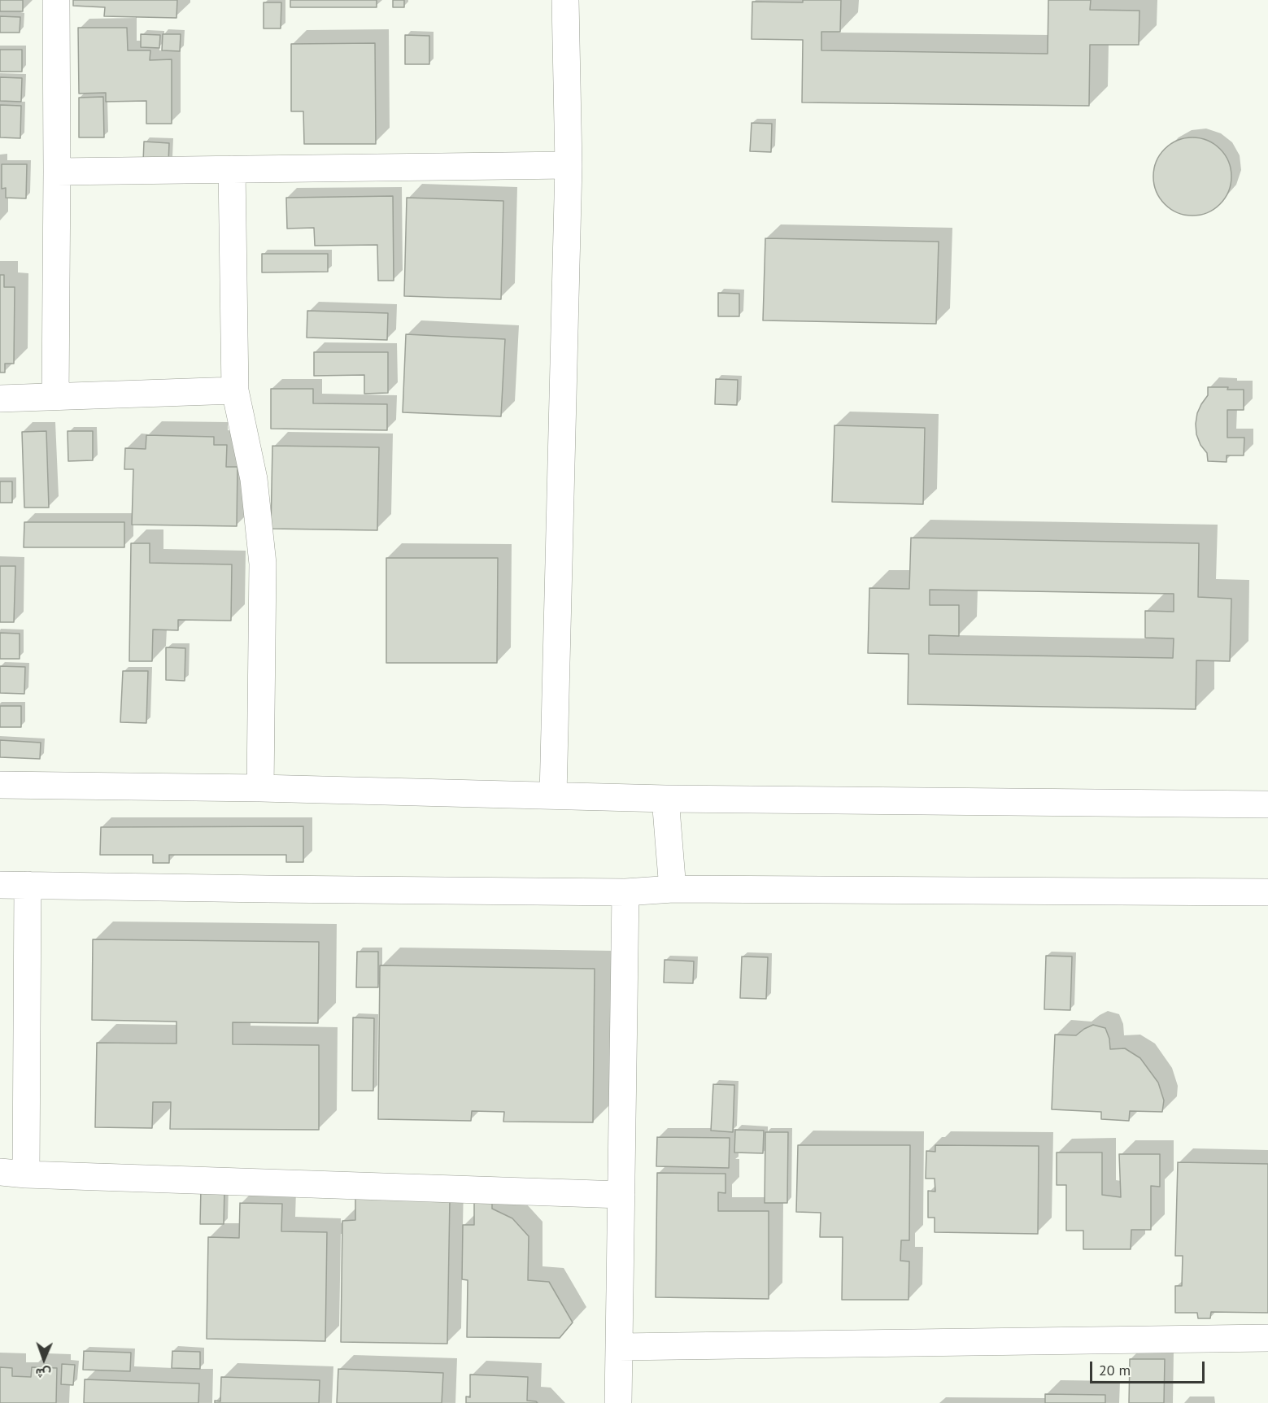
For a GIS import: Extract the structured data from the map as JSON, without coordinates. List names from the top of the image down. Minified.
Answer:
{"scale_bar":"20 m","north":"bottom"}
